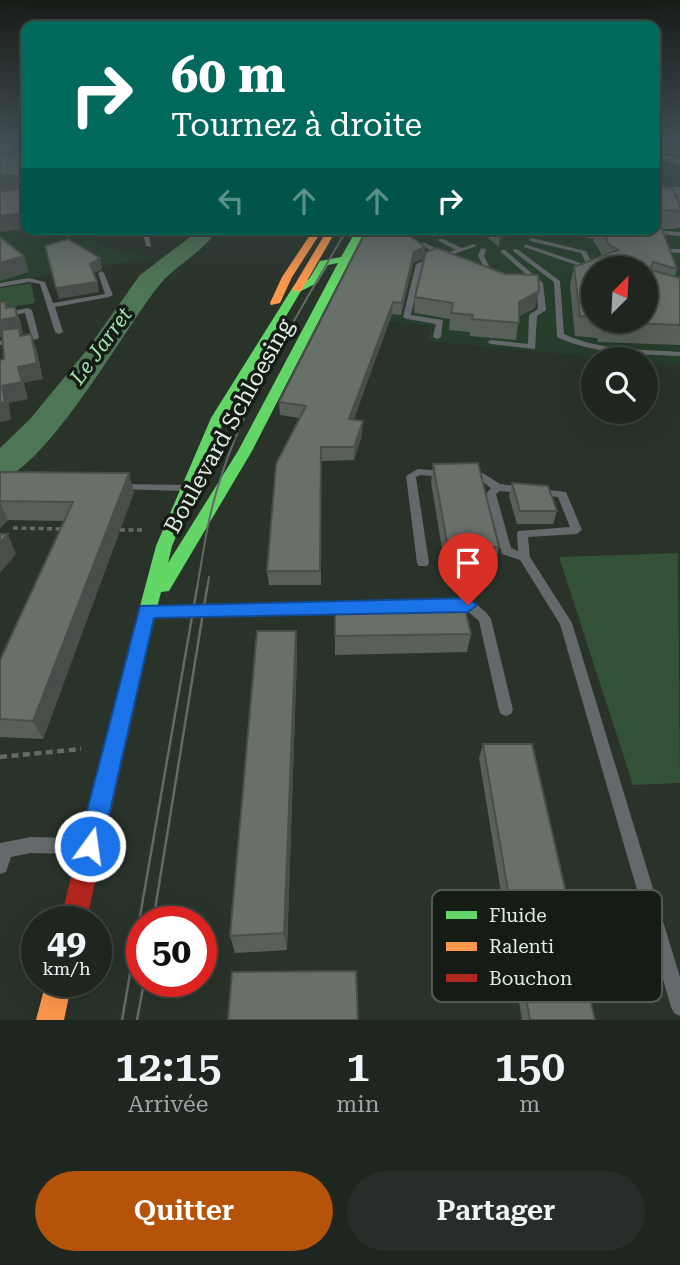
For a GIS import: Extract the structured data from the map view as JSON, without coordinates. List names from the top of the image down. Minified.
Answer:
{"streets":{"main road":["Boulevard Schloesing"]},"water":["Le Jarret"],"legend":["Fluide","Ralenti","Bouchon"],"north":"top right","page":{"turn":["60 m","Tournez à droite"],"speed":"49 km/h","limit":"50","eta":["12:15","Arrivée","1","min","150","m"],"buttons":["Quitter","Partager"]}}
